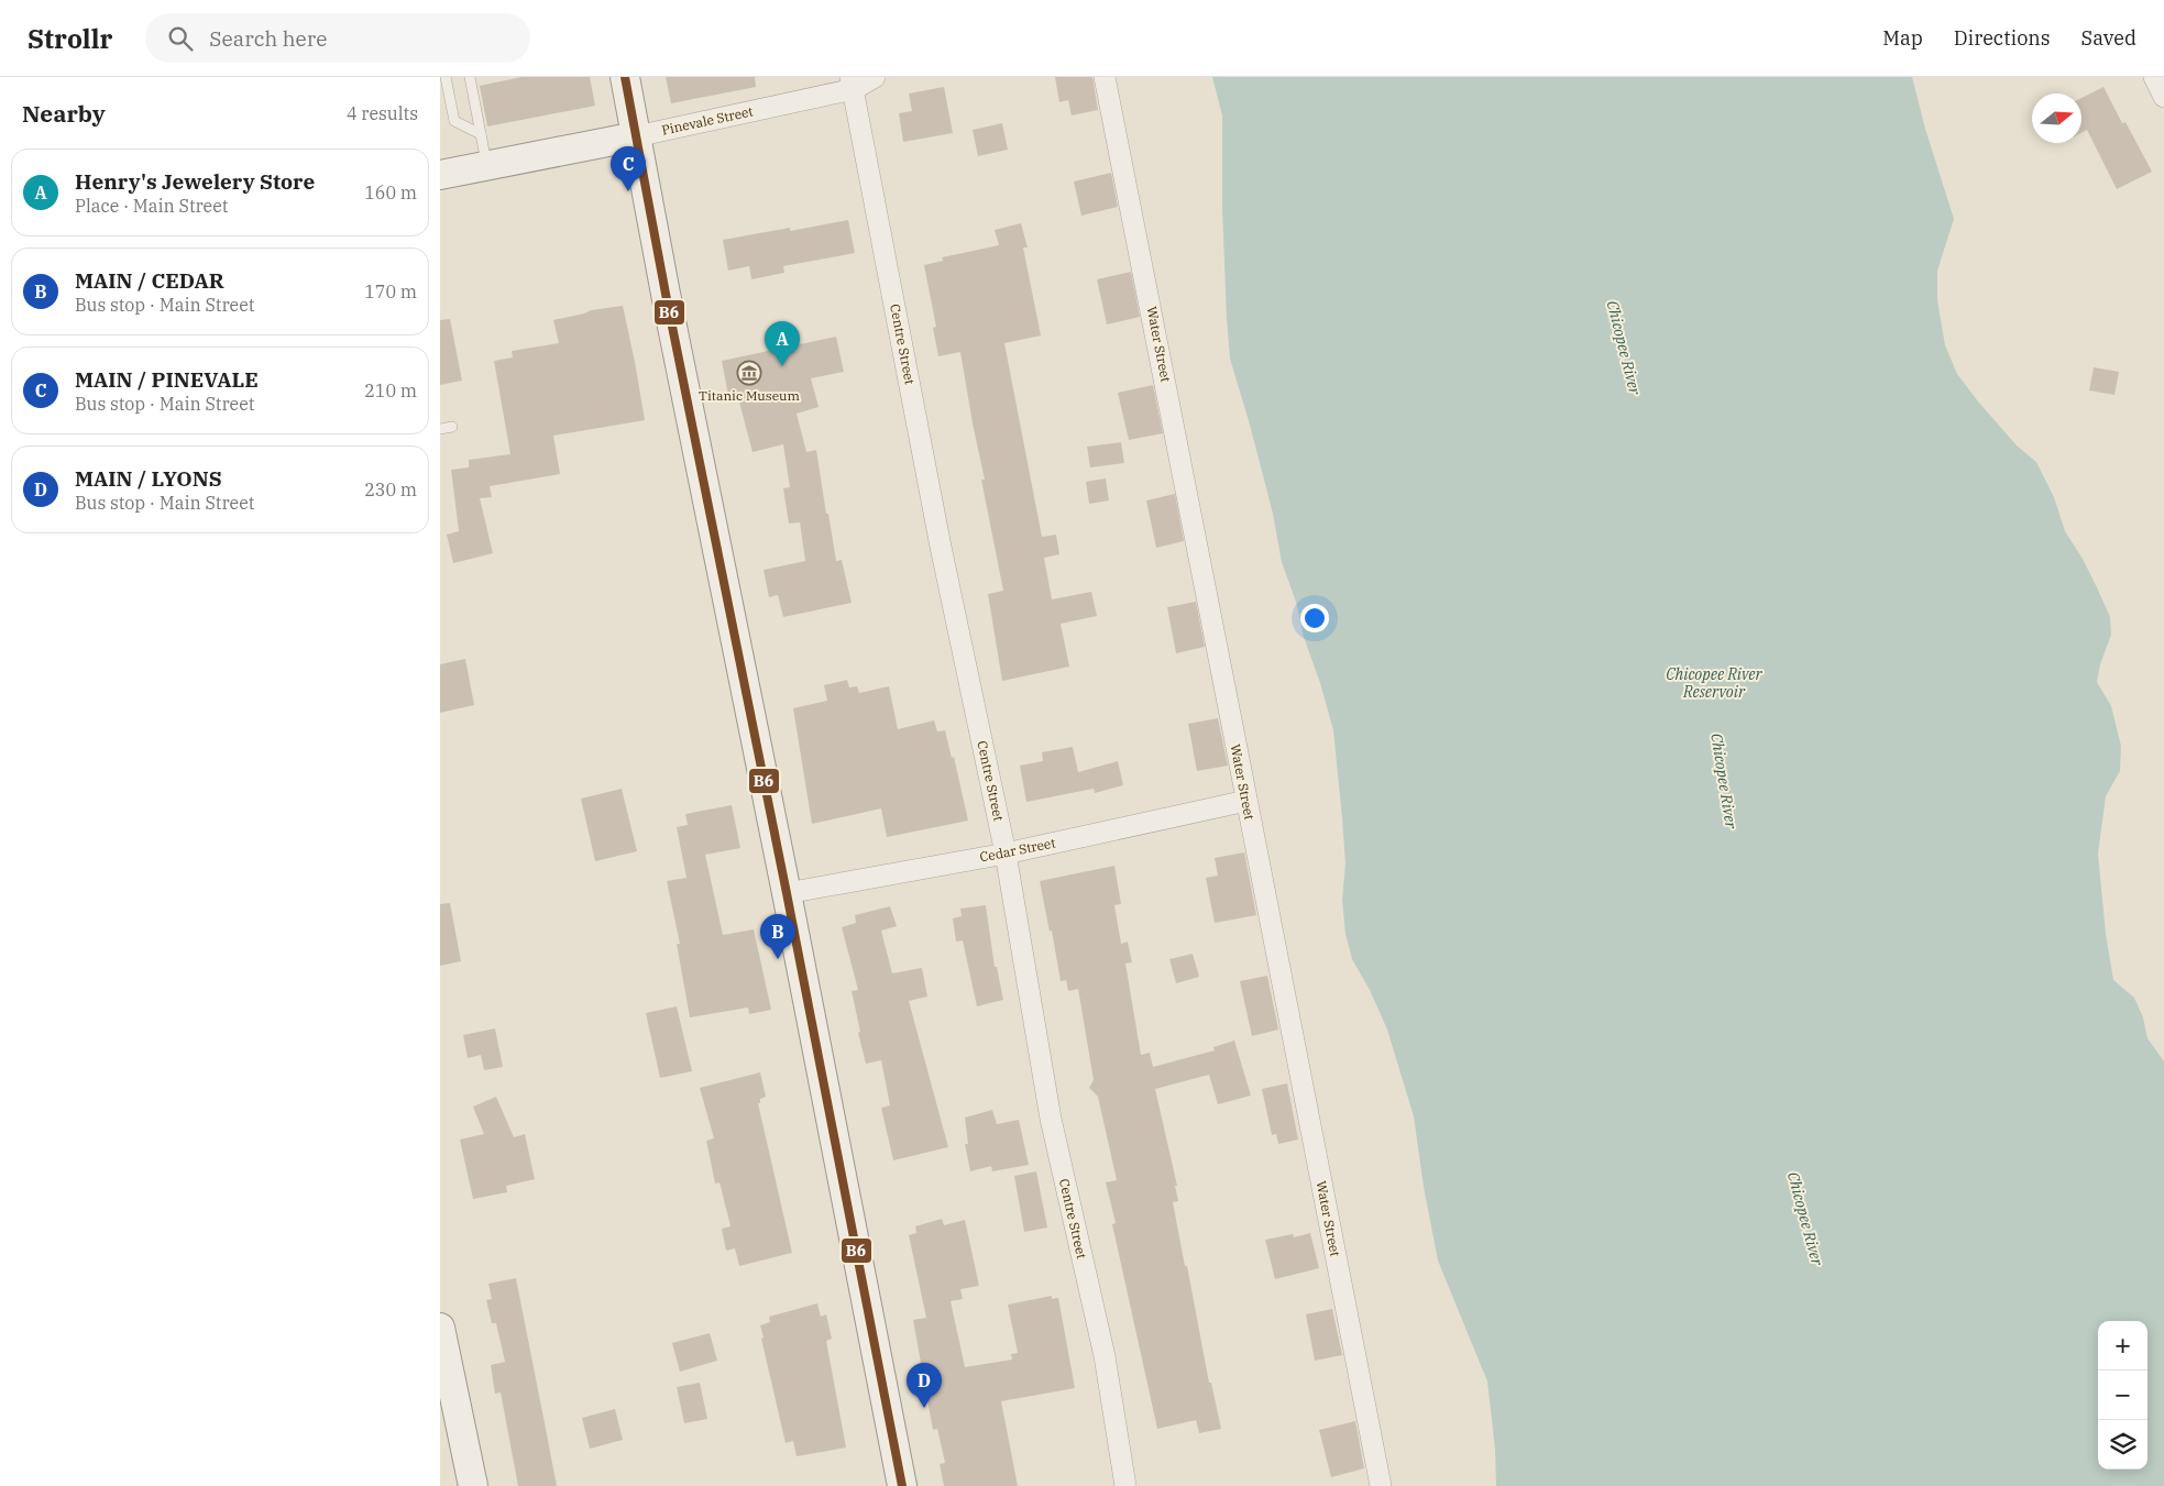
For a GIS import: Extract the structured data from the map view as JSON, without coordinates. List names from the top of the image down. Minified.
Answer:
{"streets":{"main road":["Pinevale Street"],"street":["Centre Street","Water Street","Cedar Street"]},"crossings":[["Pinevale Street","Centre Street"],["Centre Street","Cedar Street"],["Water Street","Cedar Street"]],"water":["Chicopee River","Chicopee River Reservoir"],"places":{"museum":["Titanic Museum"]},"lines":["transit line B6"],"north":"right","page":{"header":"Strollr","search":"Search here","nav":["Map","Directions","Saved"],"heading":["Nearby","4 results"],"pins":["C","A","B","D"],"list":[{"mark":"A","name":"Henry's Jewelery Store","note":"Place · Main Street","value":"160 m"},{"mark":"B","name":"MAIN / CEDAR","note":"Bus stop · Main Street","value":"170 m"},{"mark":"C","name":"MAIN / PINEVALE","note":"Bus stop · Main Street","value":"210 m"},{"mark":"D","name":"MAIN / LYONS","note":"Bus stop · Main Street","value":"230 m"}],"map_buttons":["+","−"]}}
